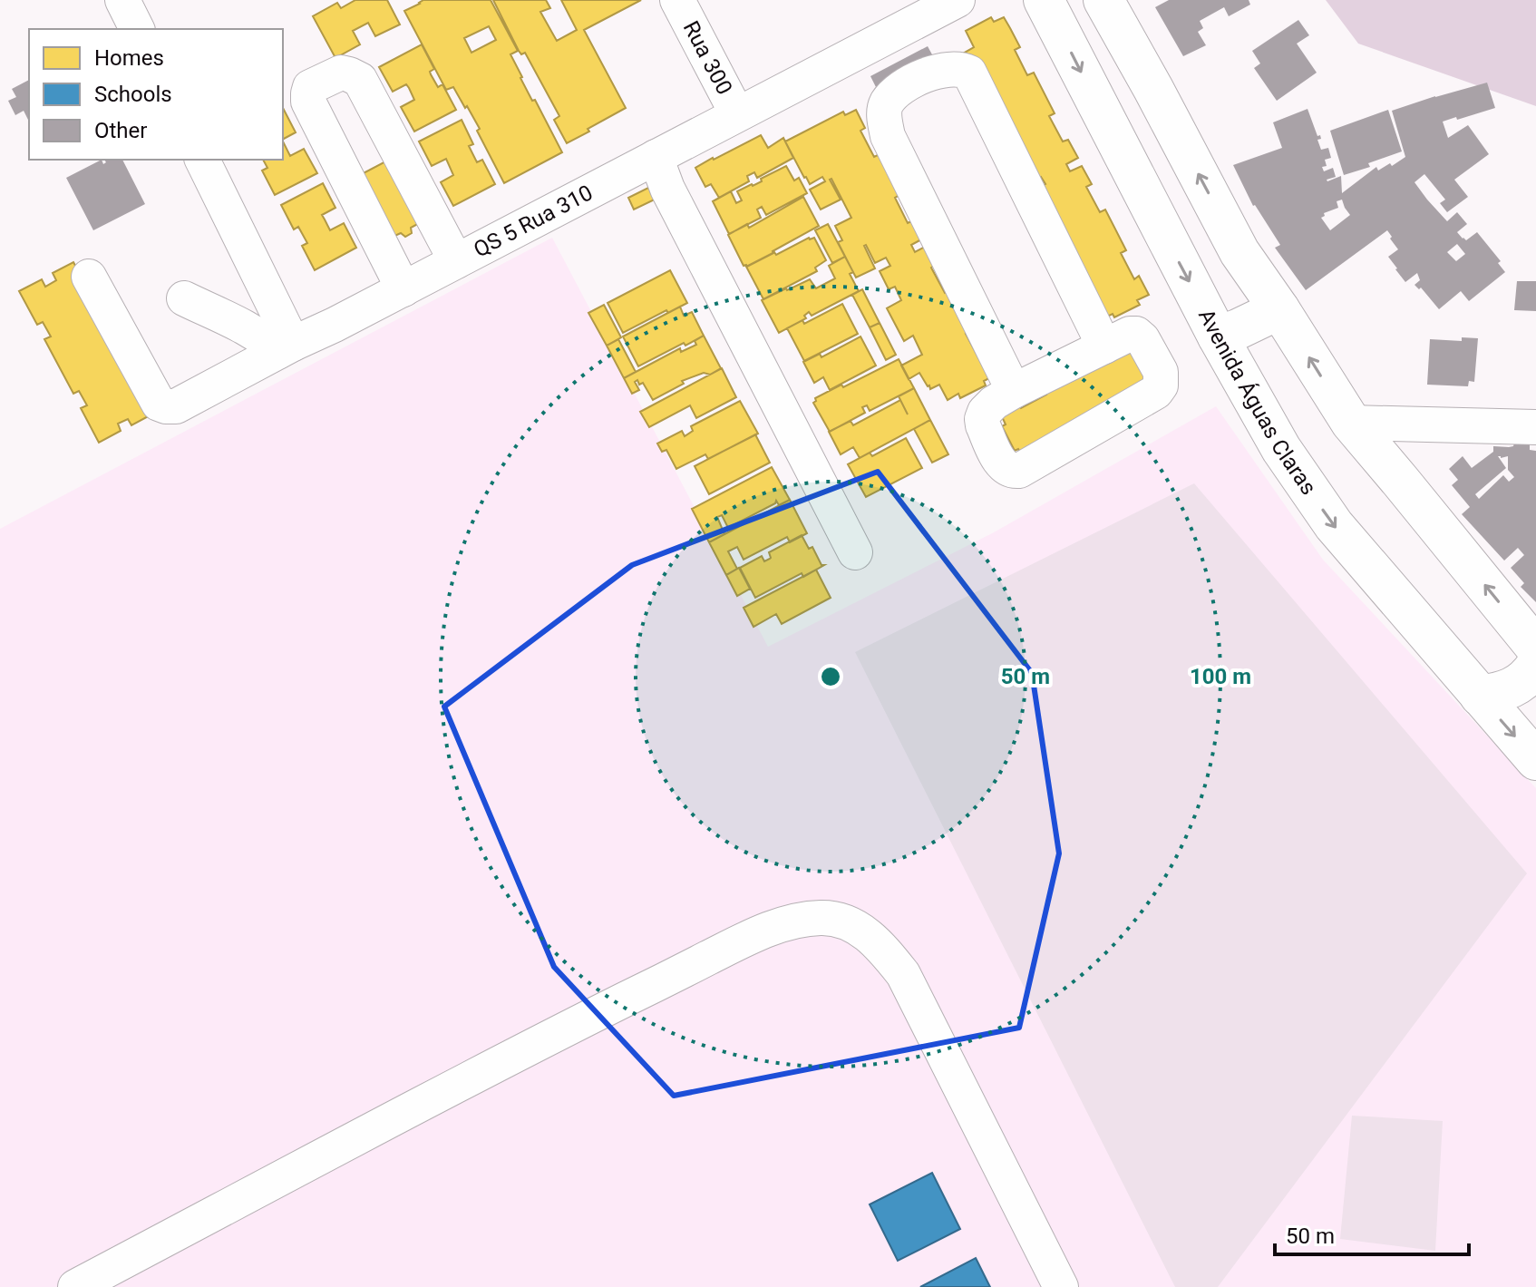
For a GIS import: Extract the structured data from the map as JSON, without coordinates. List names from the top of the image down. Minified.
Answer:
{"streets":{"main road":["Avenida Águas Claras"],"street":["Rua 300","QS 5 Rua 310"]},"crossings":[["Rua 300","QS 5 Rua 310"]],"legend":["Homes","Schools","Other"],"scale_bar":"50 m","rings":["50 m","100 m"]}
